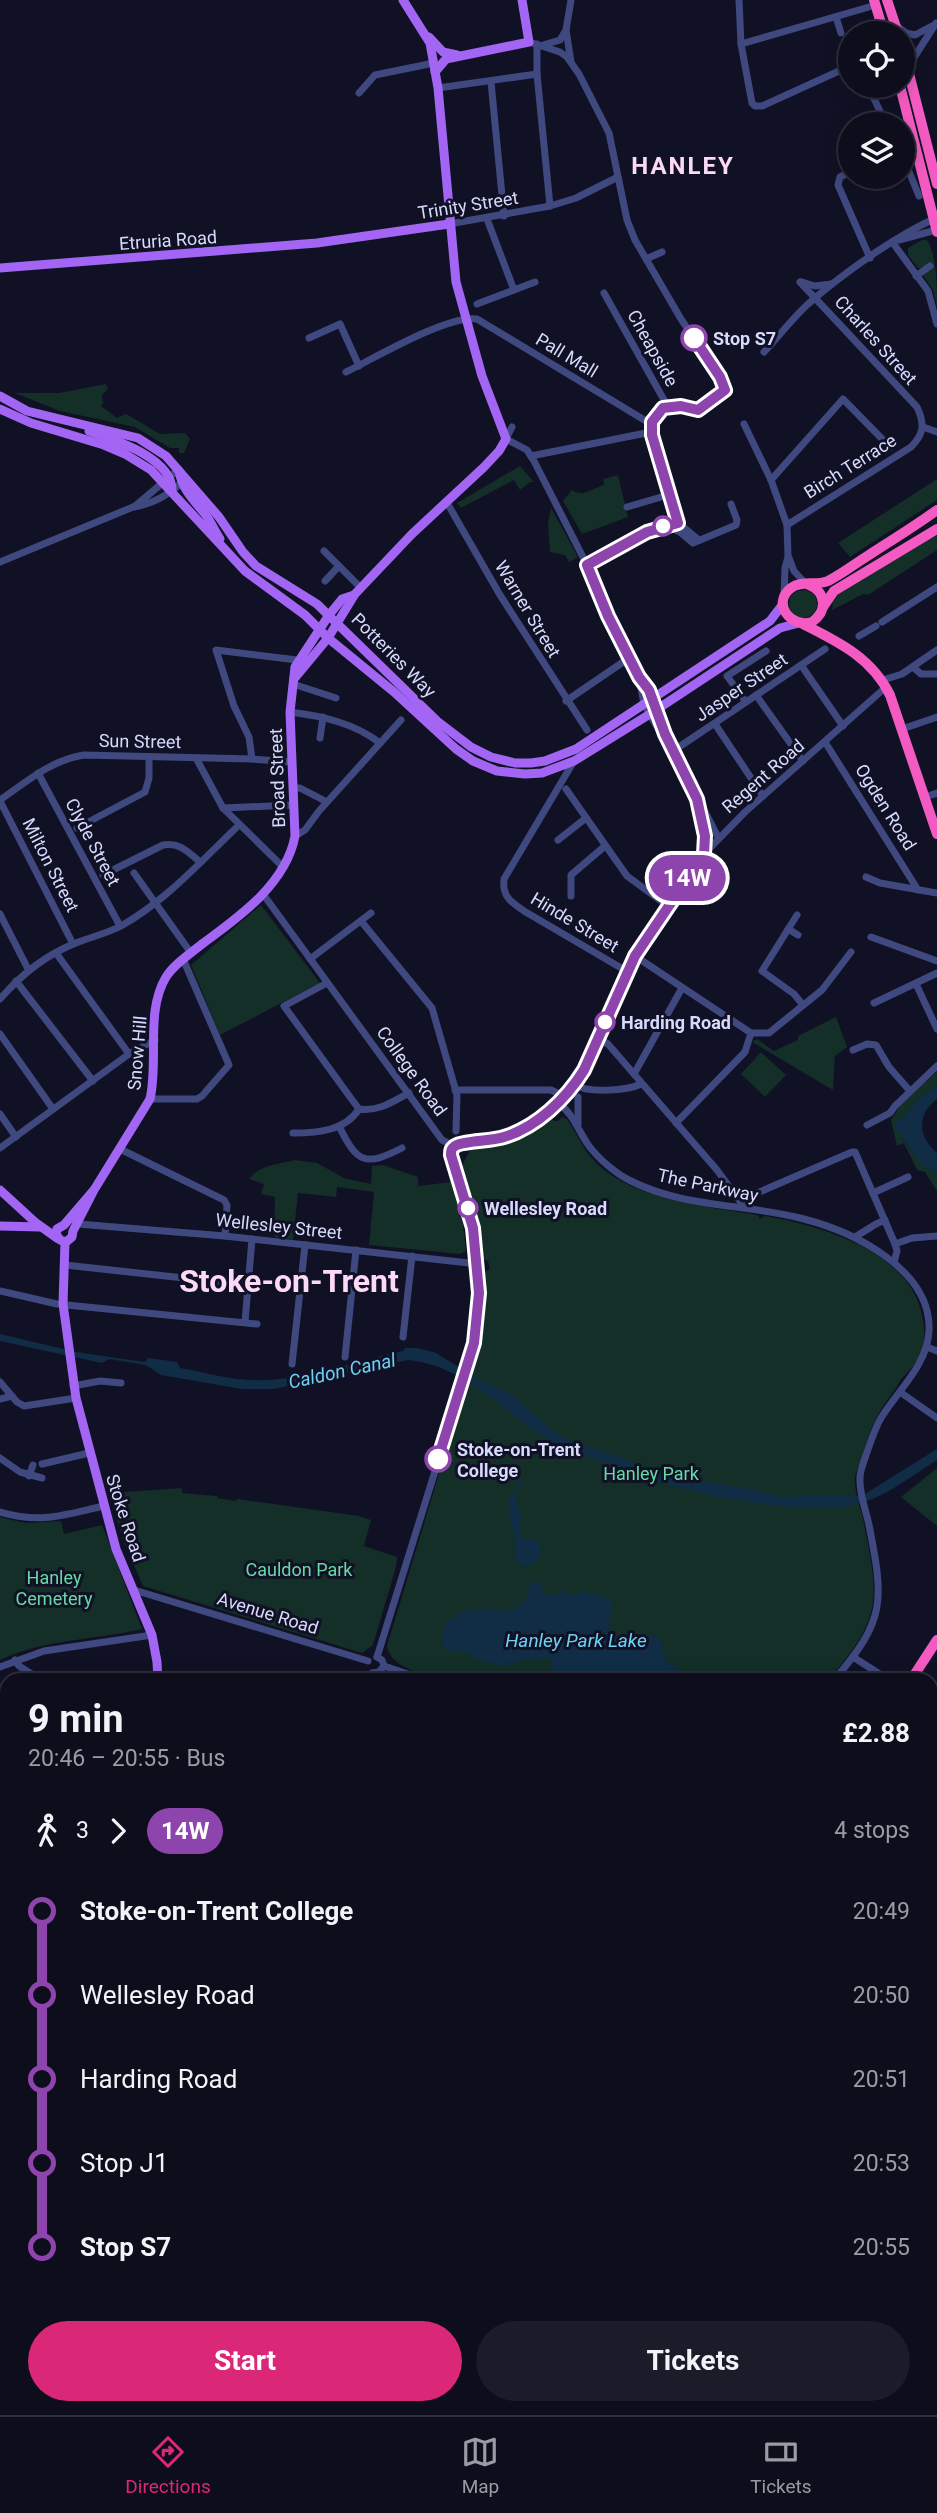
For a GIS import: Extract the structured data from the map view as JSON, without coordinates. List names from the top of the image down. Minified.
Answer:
{"streets":{"main road":["Trinity Street","Etruria Road","Potteries Way","Broad Street","Snow Hill","Stoke Road"],"street":["Charles Street","Cheapside","Pall Mall","Birch Terrace","Warner Street","Jasper Street","Sun Street","Regent Road","Ogden Road","Clyde Street","Milton Street","Hinde Street","College Road","The Parkway","Wellesley Street","Avenue Road"]},"crossings":[["Trinity Street","Etruria Road"],["Charles Street","Birch Terrace"],["Warner Street","Broad Street"],["Potteries Way","Broad Street"],["Potteries Way","Hinde Street"],["Sun Street","Broad Street"],["Sun Street","Clyde Street"],["Sun Street","Milton Street"],["Regent Road","Ogden Road"],["Regent Road","Hinde Street"],["Regent Road","College Road"],["Regent Road","The Parkway"],["Broad Street","Snow Hill"],["Broad Street","College Road"],["Snow Hill","Wellesley Street"],["Snow Hill","Stoke Road"],["Stoke Road","Avenue Road"]],"districts":["HANLEY","Stoke-on-Trent"],"water":["Caldon Canal","Hanley Park Lake"],"parks":["Hanley Park","Cauldon Park","Hanley Cemetery"],"places":["Stop S7","Harding Road","Wellesley Road","Stoke-on-Trent College"],"lines":["bus line 14W"],"page":{"on_map":"14W","heading":["9 min","20:46 – 20:55 · Bus","£2.88"],"legs":["3","14W","4 stops"],"list":[{"name":"Stoke-on-Trent College","value":"20:49"},{"name":"Wellesley Road","value":"20:50"},{"name":"Harding Road","value":"20:51"},{"name":"Stop J1","value":"20:53"},{"name":"Stop S7","value":"20:55"}],"buttons":["Start","Tickets"],"tabs":["Directions","Map","Tickets"]}}
